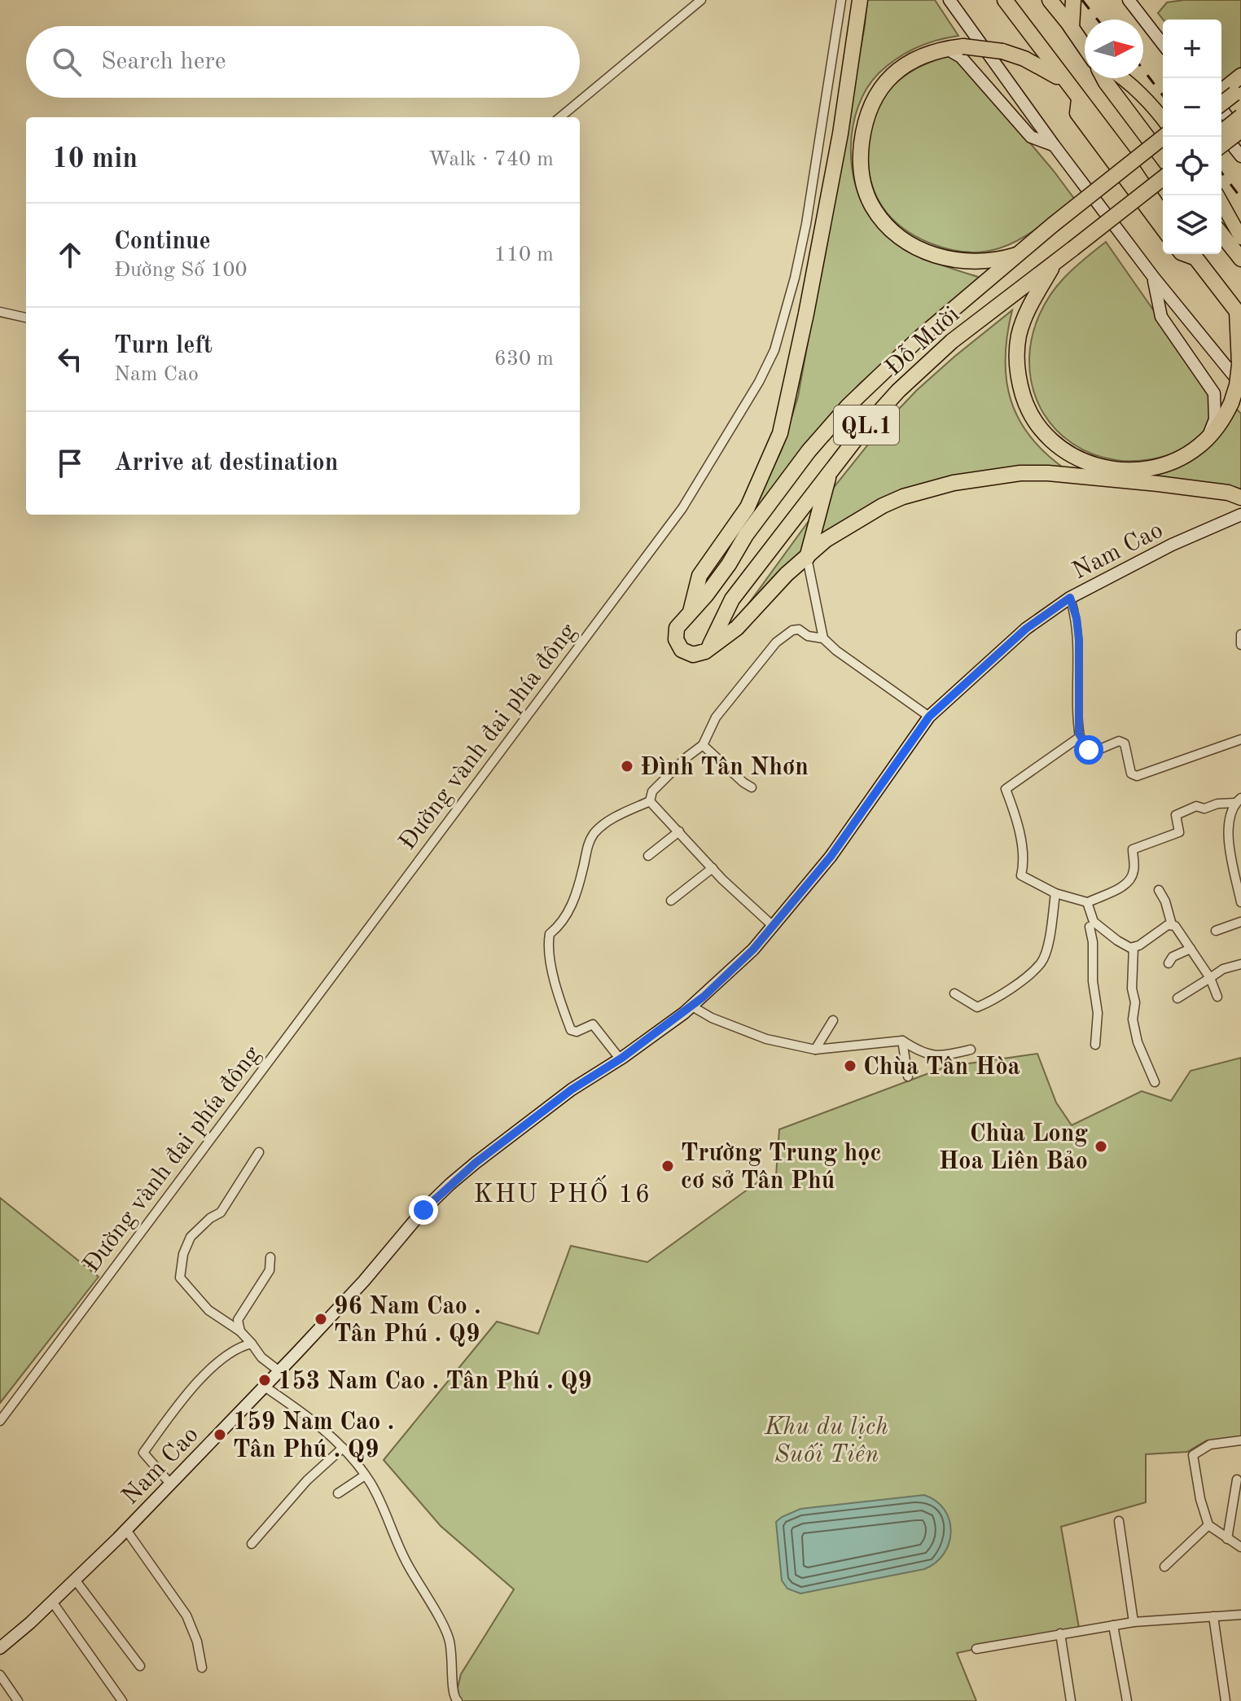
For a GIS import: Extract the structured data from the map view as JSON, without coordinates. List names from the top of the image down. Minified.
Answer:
{"streets":{"highway":["Đỗ Mười","QL.1"],"street":["Nam Cao","Đường vành đai phía đông"]},"crossings":[["Đỗ Mười","QL.1"]],"districts":["KHU PHỐ 16"],"parks":["Khu du lịch Suối Tiên"],"places":["Đình Tân Nhơn","Chùa Tân Hòa","Chùa Long Hoa Liên Bảo","Trường Trung học cơ sở Tân Phú","96 Nam Cao . Tân Phú . Q9","153 Nam Cao . Tân Phú . Q9","159 Nam Cao . Tân Phú . Q9"],"north":"right","page":{"map_buttons":["+","−"],"search":"Search here","heading":["10 min","Walk · 740 m"],"list":[["Continue","Đường Số 100","110 m"],["Turn left","Nam Cao","630 m"],"Arrive at destination"]}}
